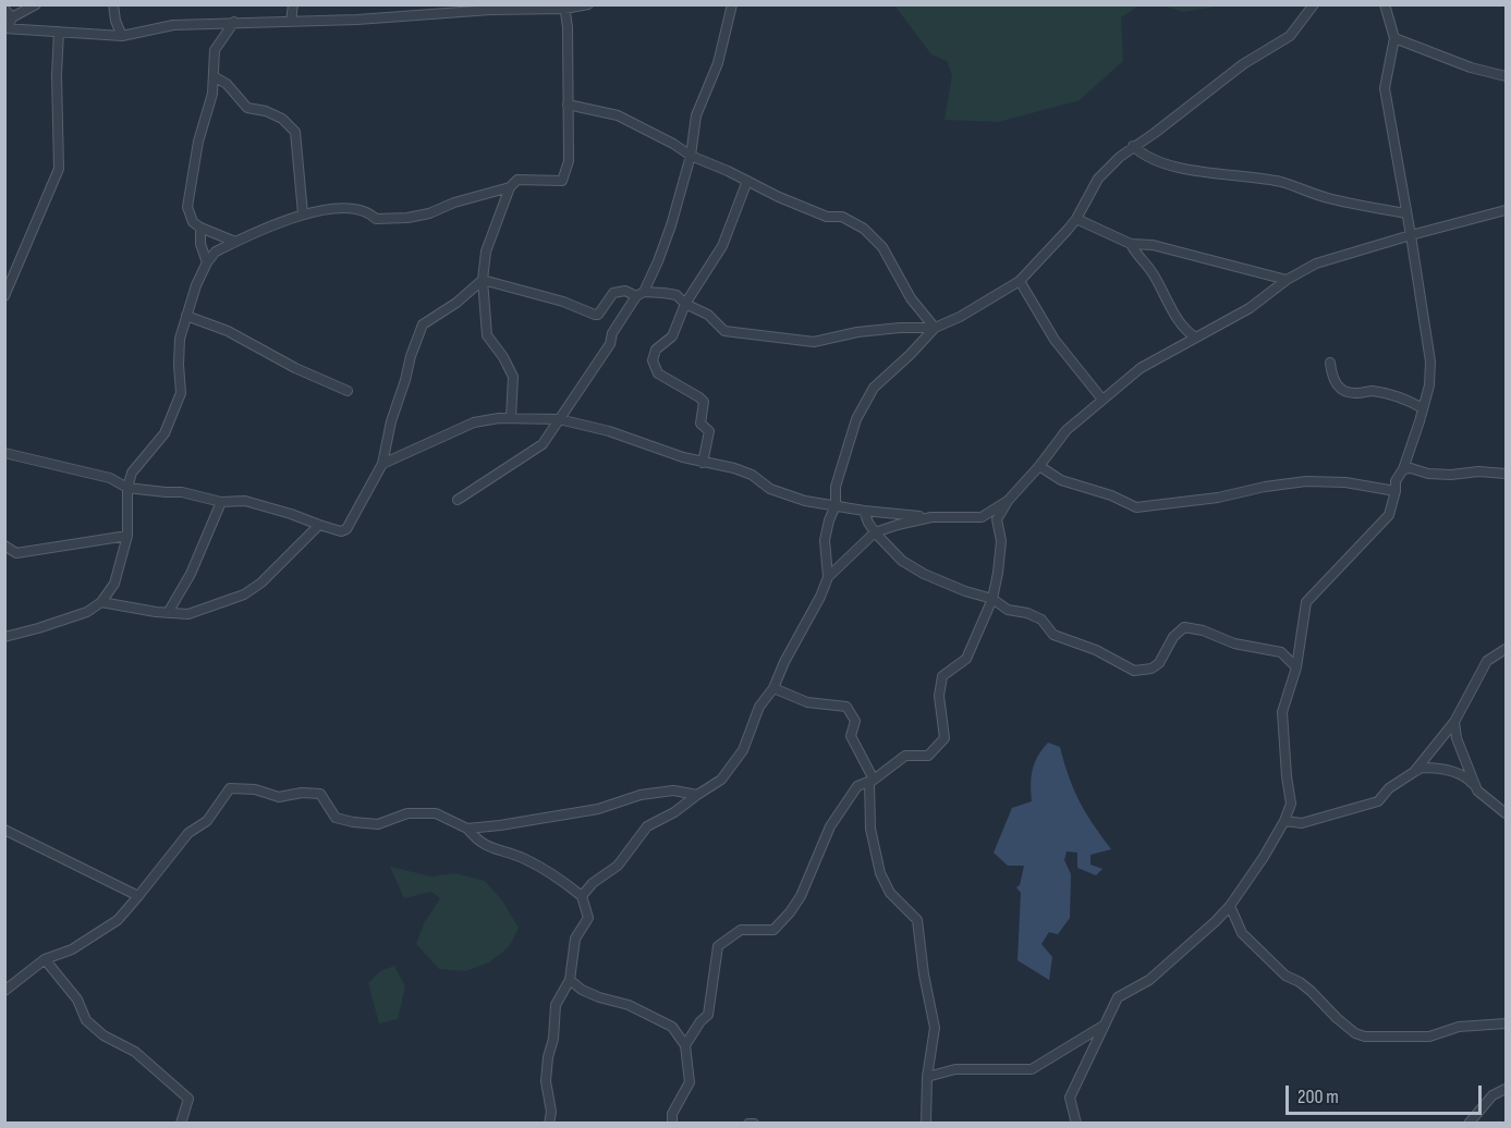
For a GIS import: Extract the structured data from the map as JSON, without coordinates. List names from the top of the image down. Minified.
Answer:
{"scale_bar":"200 m"}
